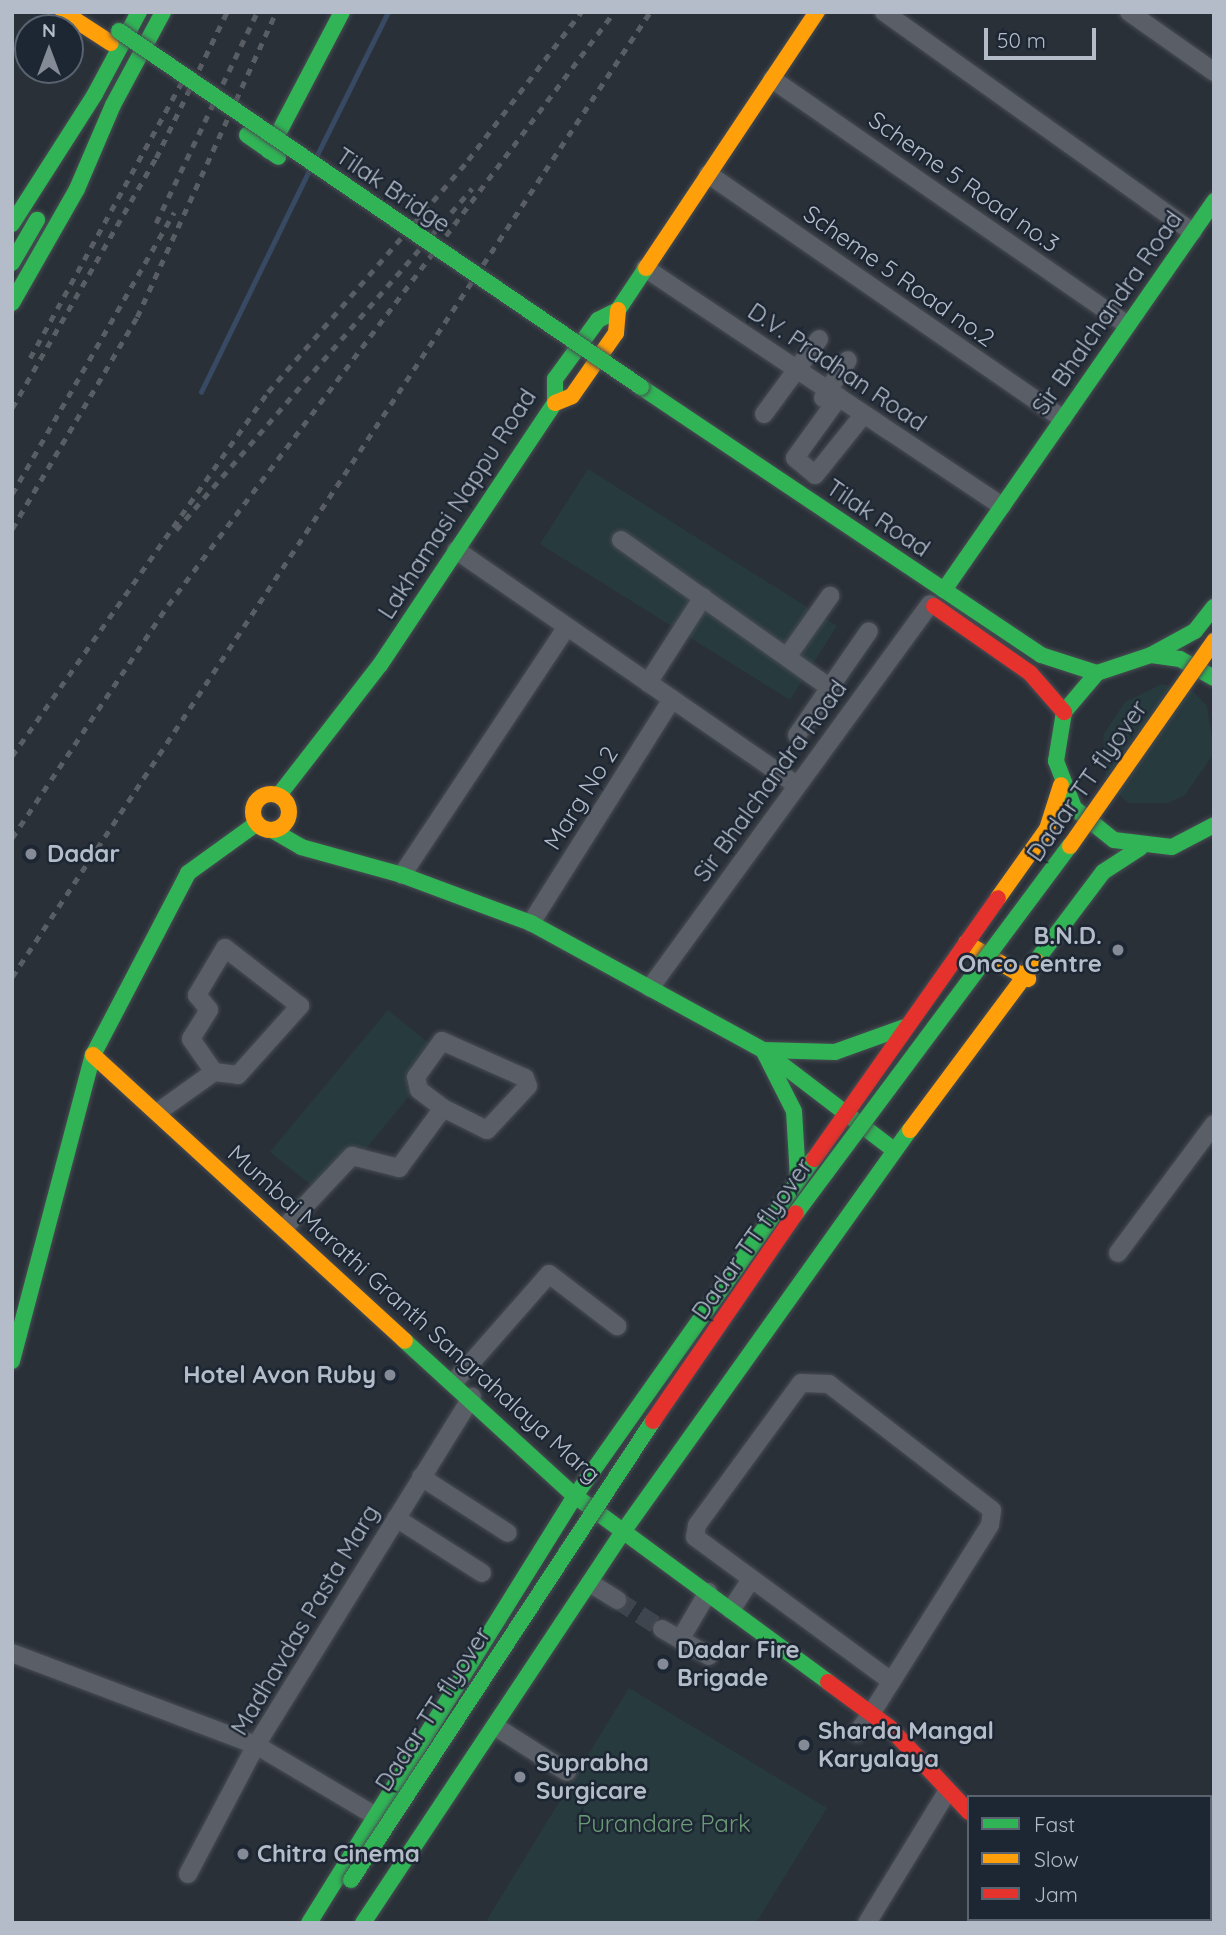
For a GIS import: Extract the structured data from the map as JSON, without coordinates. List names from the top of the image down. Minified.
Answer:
{"streets":{"main road":["Tilak Bridge","Sir Bhalchandra Road","Lakhamasi Nappu Road","Tilak Road","Dadar TT flyover","Mumbai Marathi Granth Sangrahalaya Marg"],"street":["Scheme 5 Road no.3","Scheme 5 Road no.2","D.V. Pradhan Road","Marg No 2","Madhavdas Pasta Marg"]},"crossings":[["Scheme 5 Road no.3","Sir Bhalchandra Road"],["Scheme 5 Road no.3","Lakhamasi Nappu Road"],["Tilak Bridge","Tilak Road"],["Scheme 5 Road no.2","Sir Bhalchandra Road"],["Scheme 5 Road no.2","Lakhamasi Nappu Road"],["Sir Bhalchandra Road","D.V. Pradhan Road"],["Sir Bhalchandra Road","Tilak Road"],["D.V. Pradhan Road","Lakhamasi Nappu Road"],["Mumbai Marathi Granth Sangrahalaya Marg","Madhavdas Pasta Marg"]],"parks":["Purandare Park"],"places":["Dadar","B.N.D. Onco Centre","Hotel Avon Ruby","Dadar Fire Brigade","Sharda Mangal Karyalaya","Suprabha Surgicare","Chitra Cinema"],"legend":["Fast","Slow","Jam"],"scale_bar":"50 m","north":"top"}
